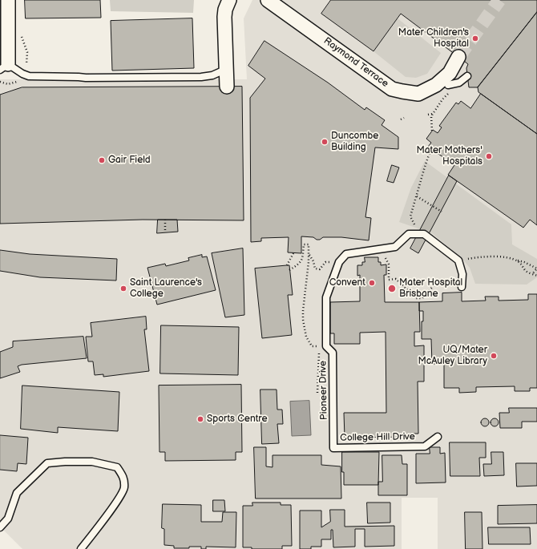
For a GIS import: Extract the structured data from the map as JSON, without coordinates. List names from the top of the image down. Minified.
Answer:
{"streets":{"street":["Raymond Terrace"],"lane":["Pioneer Drive","College Hill Drive"]},"crossings":[["Pioneer Drive","College Hill Drive"]],"places":["Mater Children's Hospital","Duncombe Building","Mater Mothers' Hospitals","Gair Field","Convent","Saint Laurence's College","Mater Hospital Brisbane","UQ/Mater McAuley Library","Sports Centre"]}
